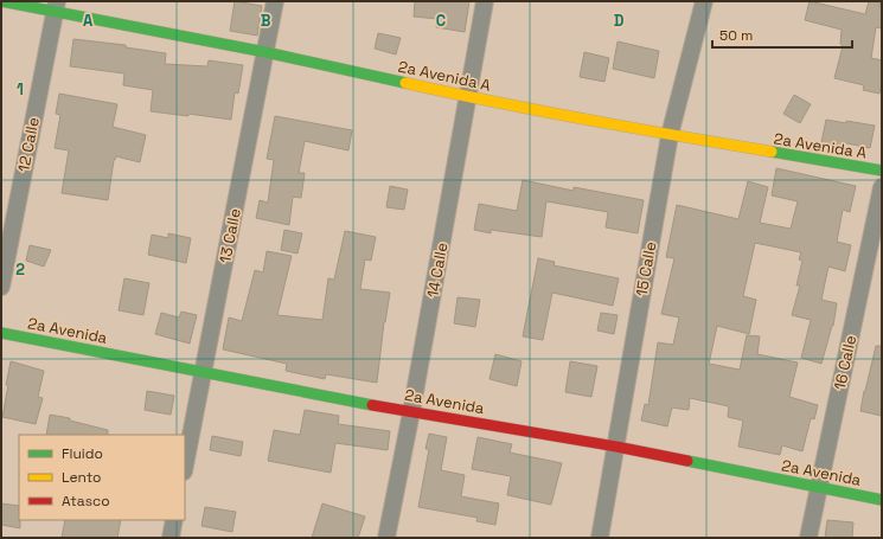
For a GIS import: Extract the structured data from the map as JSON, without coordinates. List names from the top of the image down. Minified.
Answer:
{"streets":{"street":["2a Avenida A","12 Calle","13 Calle","15 Calle","14 Calle","2a Avenida","16 Calle"]},"crossings":[["2a Avenida A","12 Calle"],["2a Avenida A","13 Calle"],["2a Avenida A","15 Calle"],["2a Avenida A","14 Calle"],["13 Calle","2a Avenida"],["15 Calle","2a Avenida"],["14 Calle","2a Avenida"],["2a Avenida","16 Calle"]],"legend":["Fluido","Lento","Atasco"],"scale_bar":"50 m","grid":{"columns":["A","B","C","D"],"rows":["1","2"]}}
